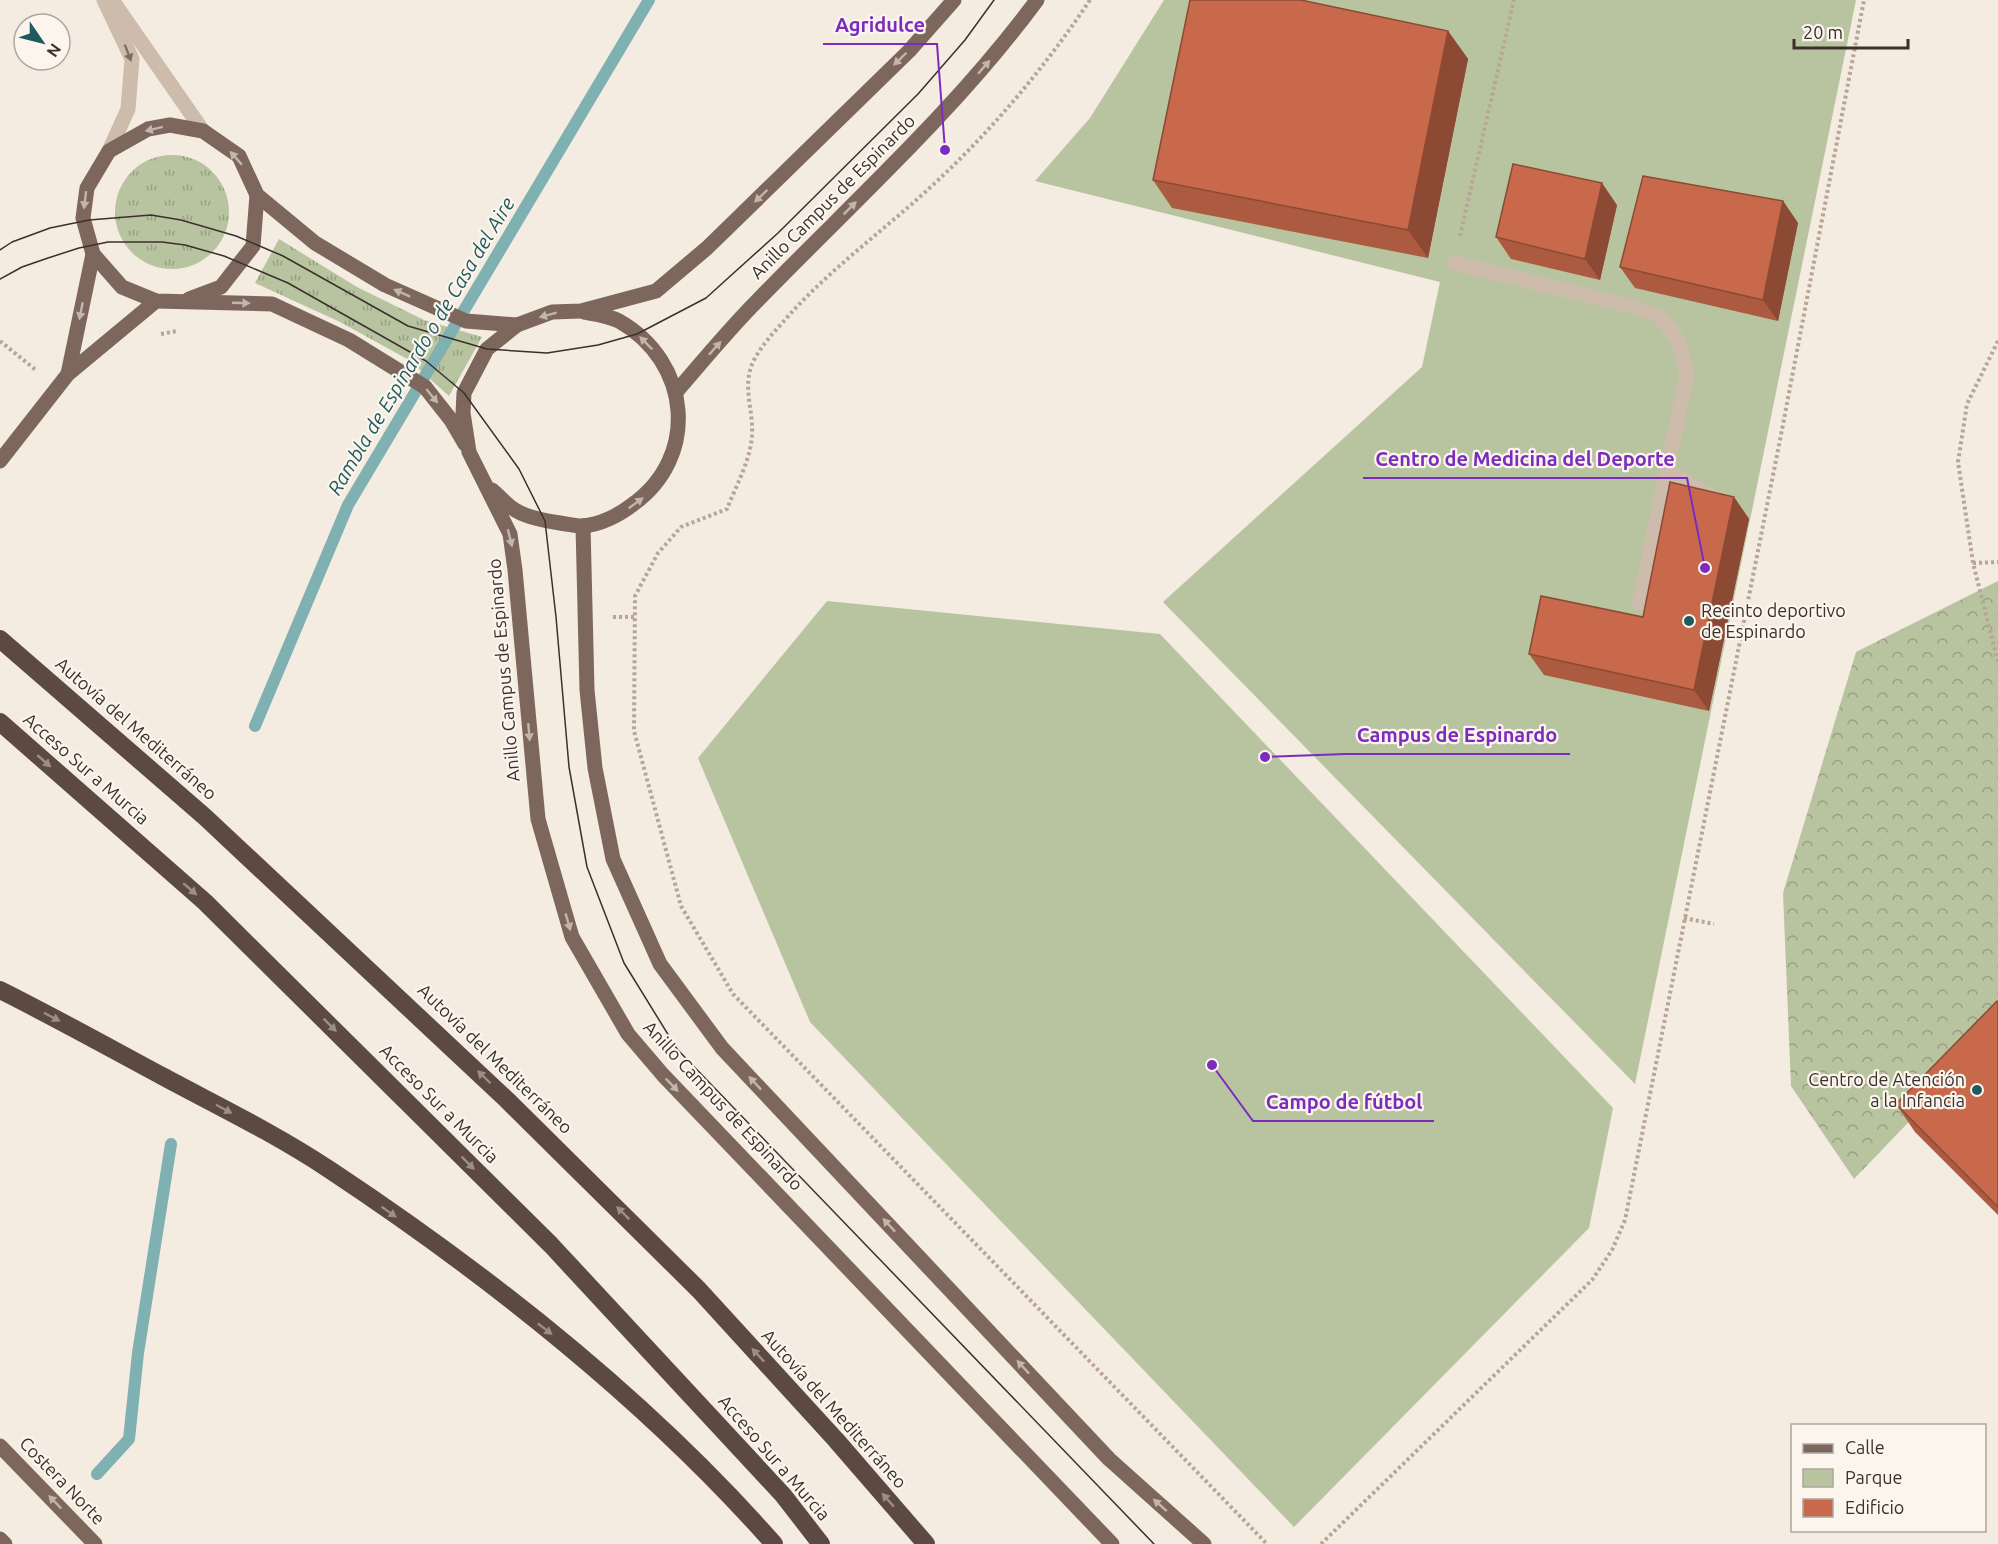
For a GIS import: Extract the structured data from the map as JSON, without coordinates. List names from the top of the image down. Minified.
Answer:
{"streets":{"highway":["Autovía del Mediterráneo","Acceso Sur a Murcia"],"main road":["Anillo Campus de Espinardo","Costera Norte"]},"one_way":["Costera Norte"],"water":["Rambla de Espinardo o de Casa del Aire"],"places":["Agridulce","Centro de Medicina del Deporte","Recinto deportivo de Espinardo","Campus de Espinardo","Campo de fútbol","Centro de Atención a la Infancia"],"legend":["Calle","Parque","Edificio"],"scale_bar":"20 m","north":"bottom right"}
